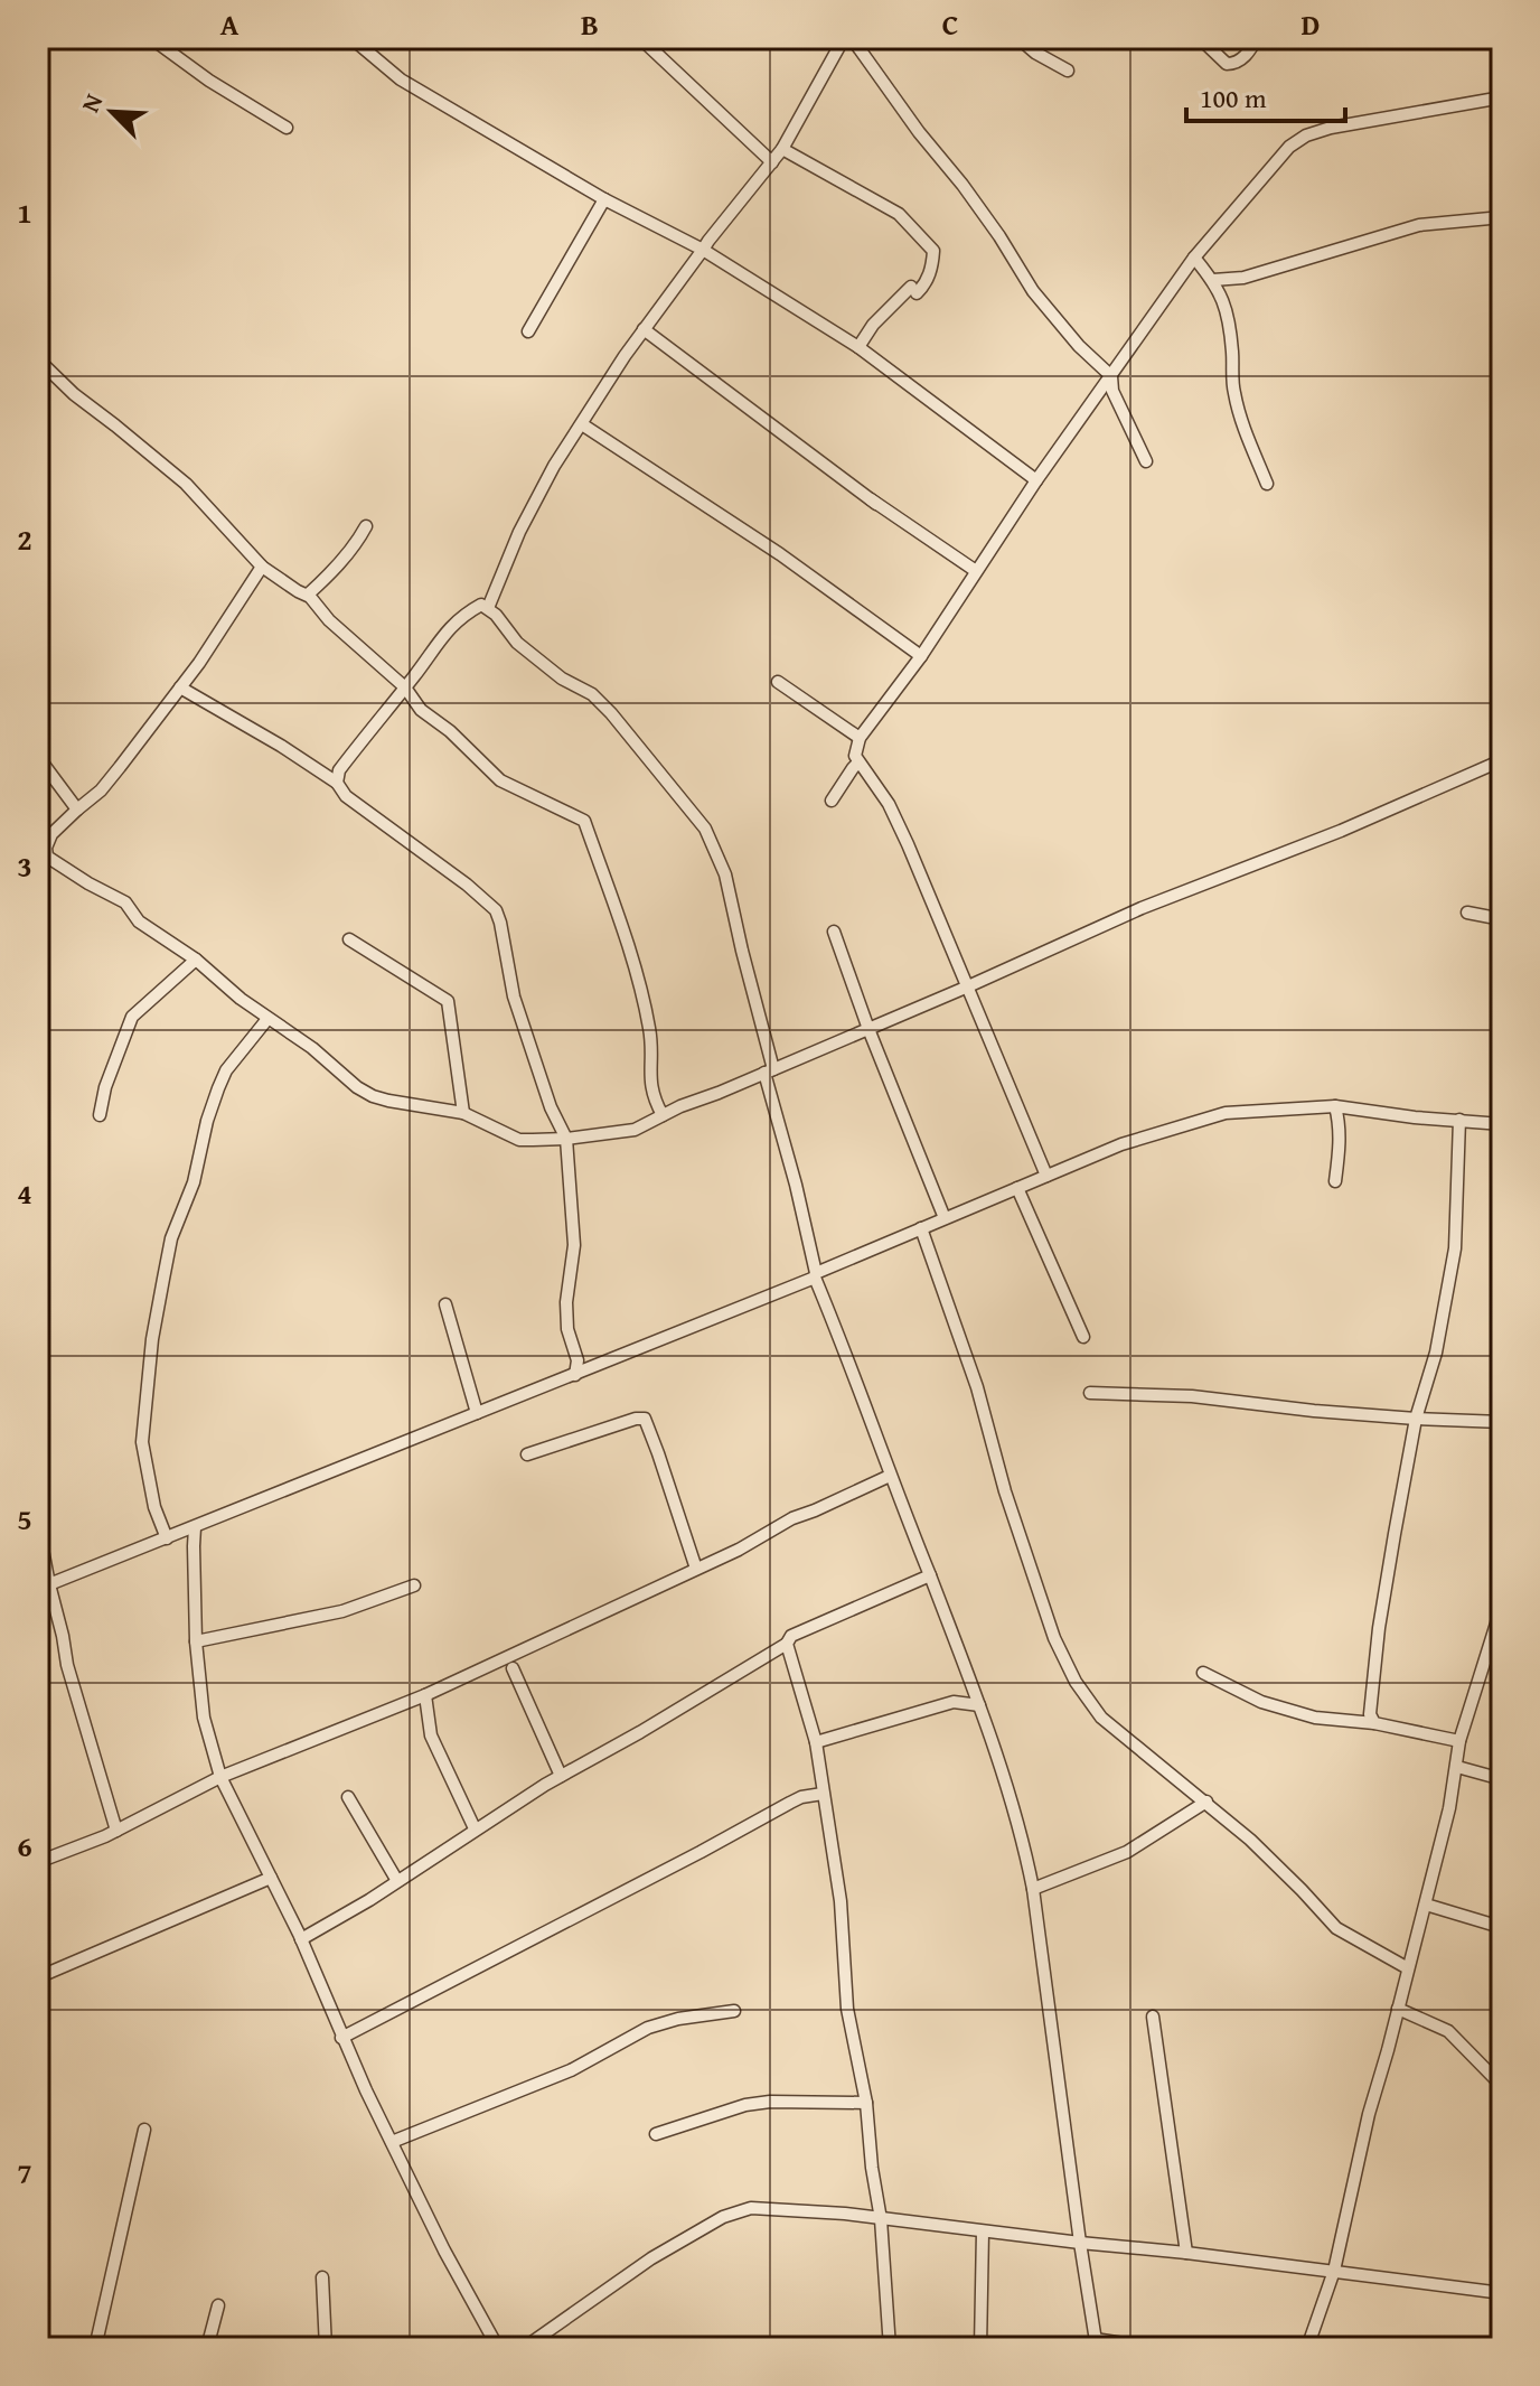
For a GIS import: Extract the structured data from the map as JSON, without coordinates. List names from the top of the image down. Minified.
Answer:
{"scale_bar":"100 m","north":"top left","grid":{"columns":["A","B","C","D"],"rows":["1","2","3","4","5","6","7"]}}
